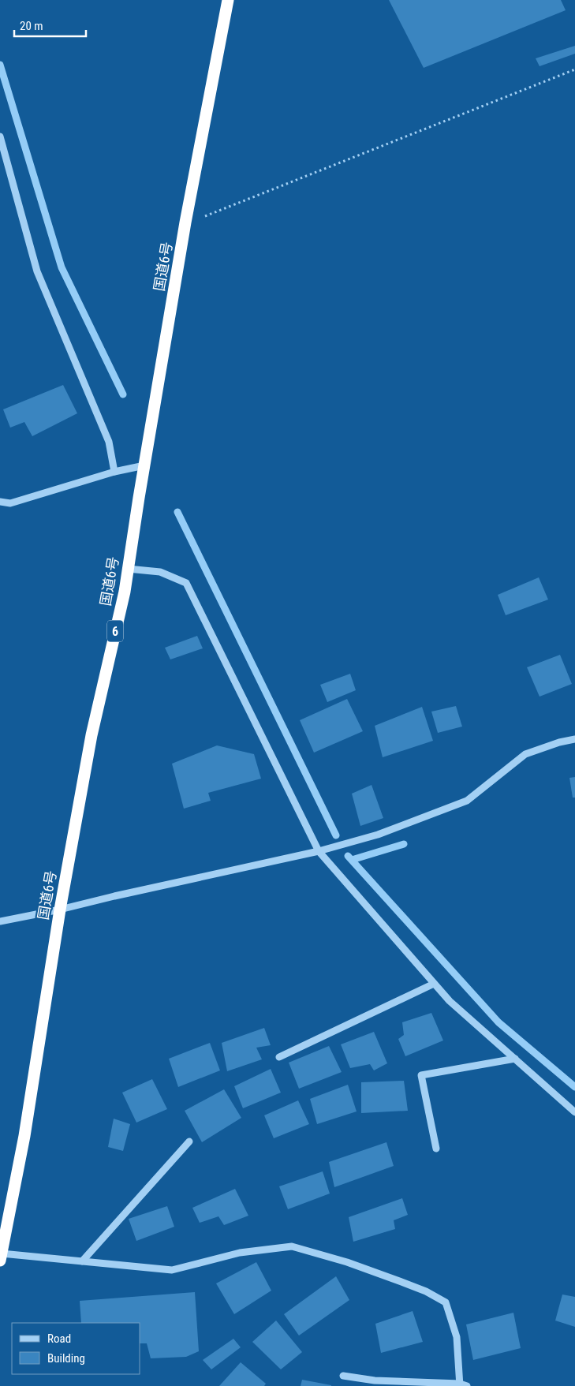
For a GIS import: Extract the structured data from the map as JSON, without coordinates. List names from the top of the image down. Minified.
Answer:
{"streets":{"highway":["国道6号","6"]},"legend":["Road","Building"],"scale_bar":"20 m"}
